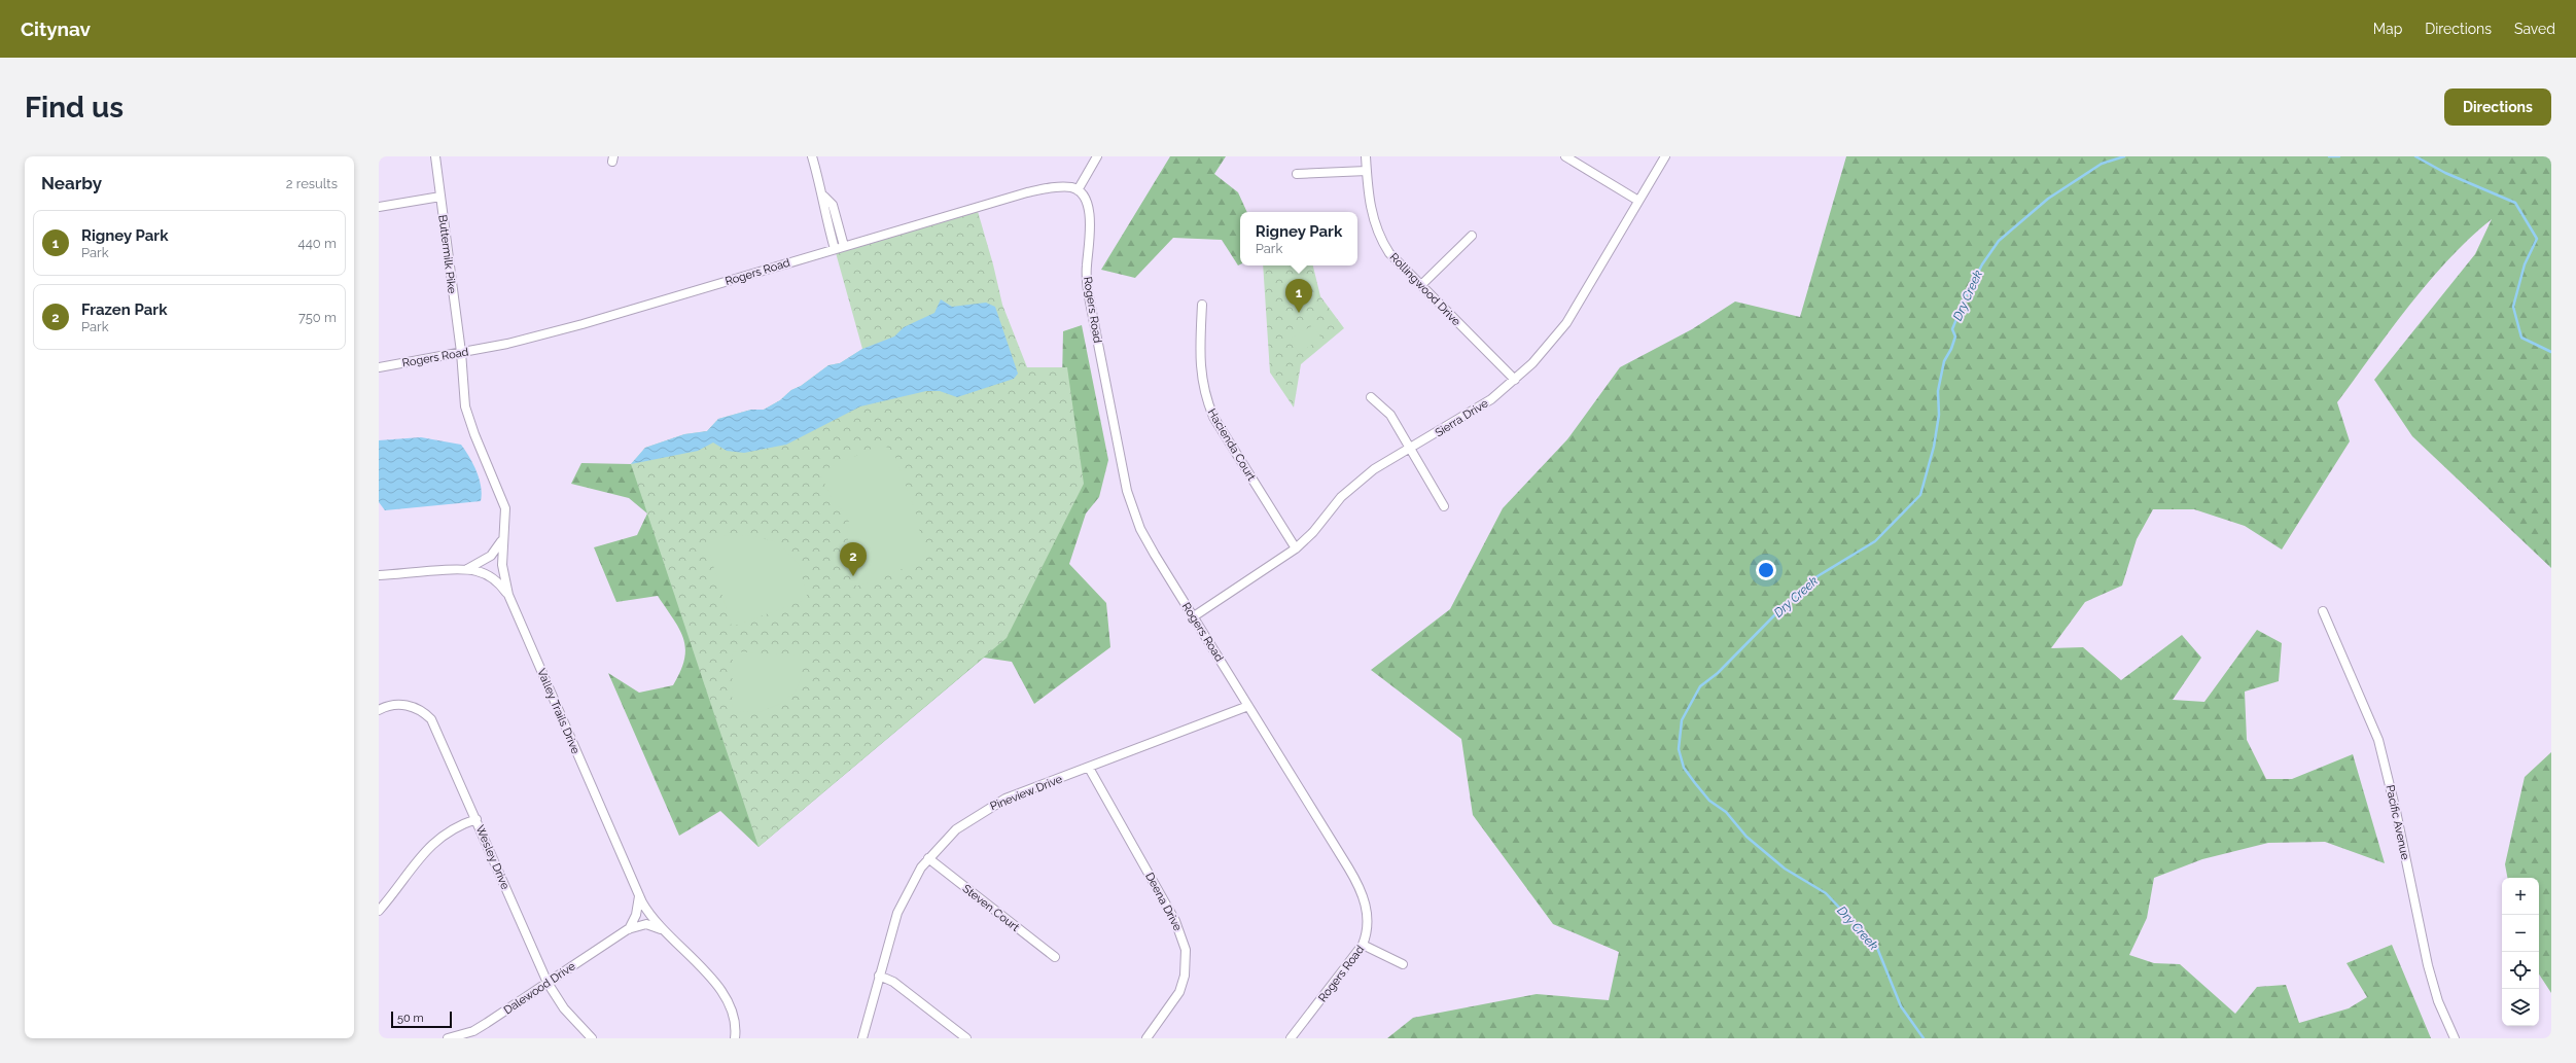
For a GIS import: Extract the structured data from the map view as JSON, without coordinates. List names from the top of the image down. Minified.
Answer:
{"streets":{"street":["Buttermilk Pike","Rogers Road","Rollingwood Drive","Sierra Drive","Hacienda Court","Valley Trails Drive","Pineview Drive","Pacific Avenue","Wesley Drive","Deena Drive","Steven Court","Dalewood Drive"]},"crossings":[["Buttermilk Pike","Rogers Road"],["Buttermilk Pike","Valley Trails Drive"],["Rogers Road","Sierra Drive"],["Rogers Road","Valley Trails Drive"],["Rogers Road","Pineview Drive"],["Rollingwood Drive","Sierra Drive"],["Sierra Drive","Hacienda Court"],["Valley Trails Drive","Dalewood Drive"],["Pineview Drive","Deena Drive"],["Pineview Drive","Steven Court"],["Wesley Drive","Dalewood Drive"]],"water":["Dry Creek"],"scale_bar":"50 m","page":{"header":"Citynav","nav":["Map","Directions","Saved"],"buttons":"Directions","title":"Find us","heading":["Nearby","2 results"],"list":[{"mark":"1","name":"Rigney Park","note":"Park","value":"440 m"},{"mark":"2","name":"Frazen Park","note":"Park","value":"750 m"}],"popup":["Rigney Park","Park"],"pins":["1","2"],"map_buttons":["+","−"],"scale":"50 m"}}
